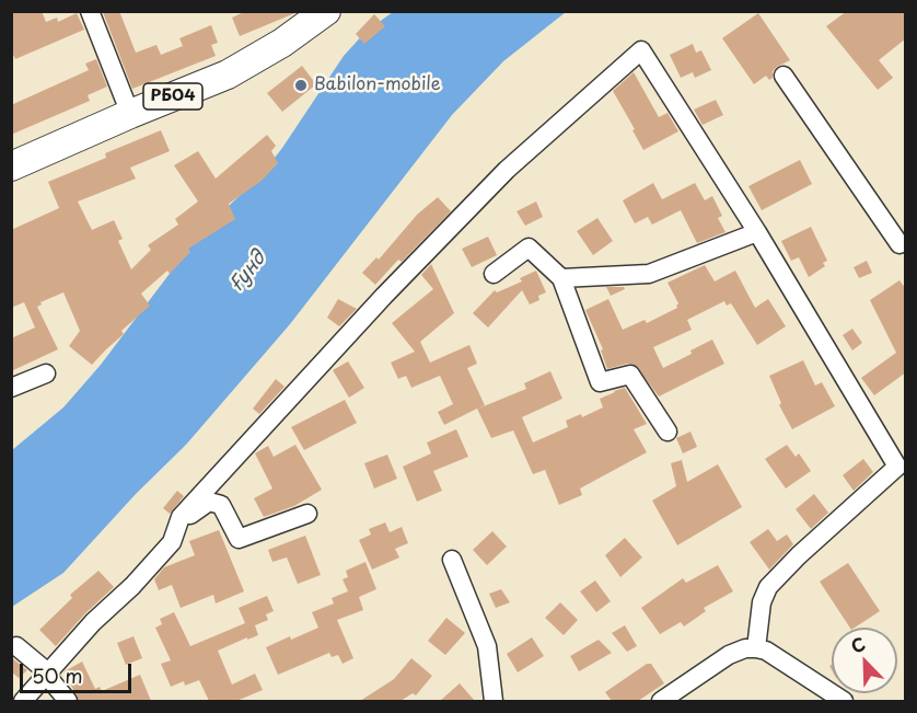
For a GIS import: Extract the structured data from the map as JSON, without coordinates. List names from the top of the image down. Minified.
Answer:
{"streets":{"main road":["РБ04"]},"water":["Ғунд"],"places":["Babilon-mobile"],"scale_bar":"50 m","north":"top left"}
